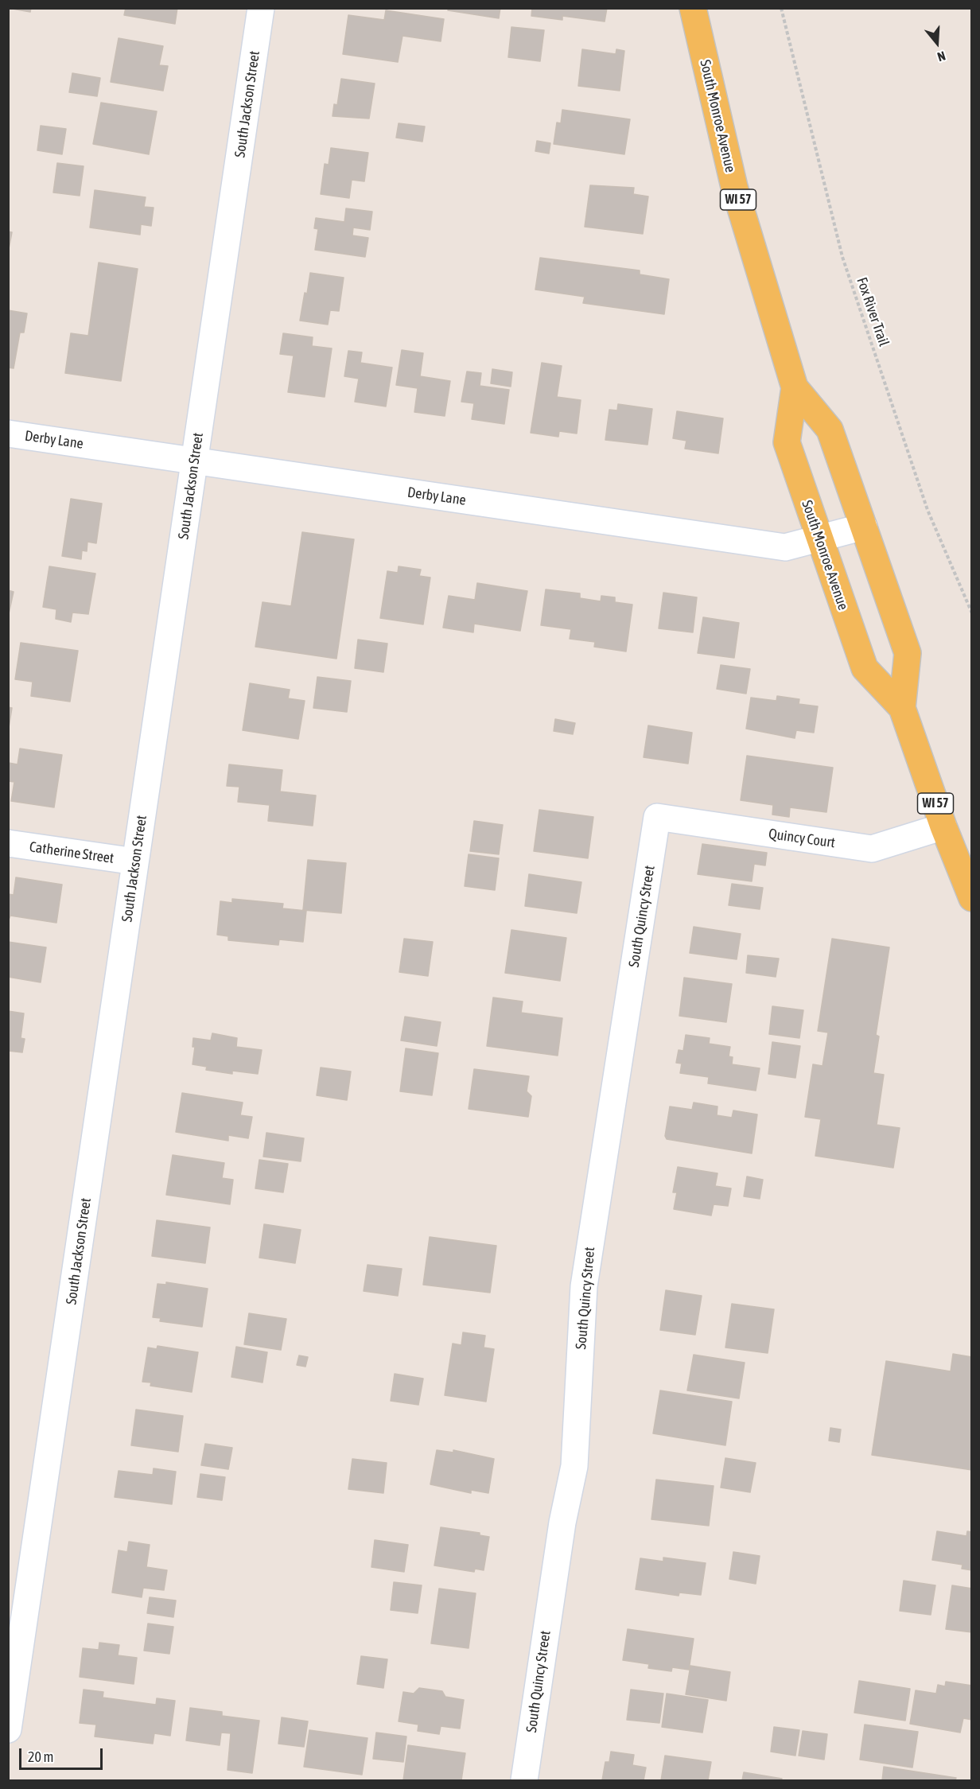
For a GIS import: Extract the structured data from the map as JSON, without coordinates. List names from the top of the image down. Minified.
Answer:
{"streets":{"main road":["South Monroe Avenue","WI 57"],"street":["South Jackson Street","Derby Lane","Quincy Court","Catherine Street","South Quincy Street"],"path":["Fox River Trail"]},"crossings":[["South Jackson Street","Derby Lane"],["South Jackson Street","Catherine Street"],["South Monroe Avenue","Derby Lane"],["South Monroe Avenue","Quincy Court"],["Quincy Court","South Quincy Street"]],"scale_bar":"20 m","north":"bottom"}
